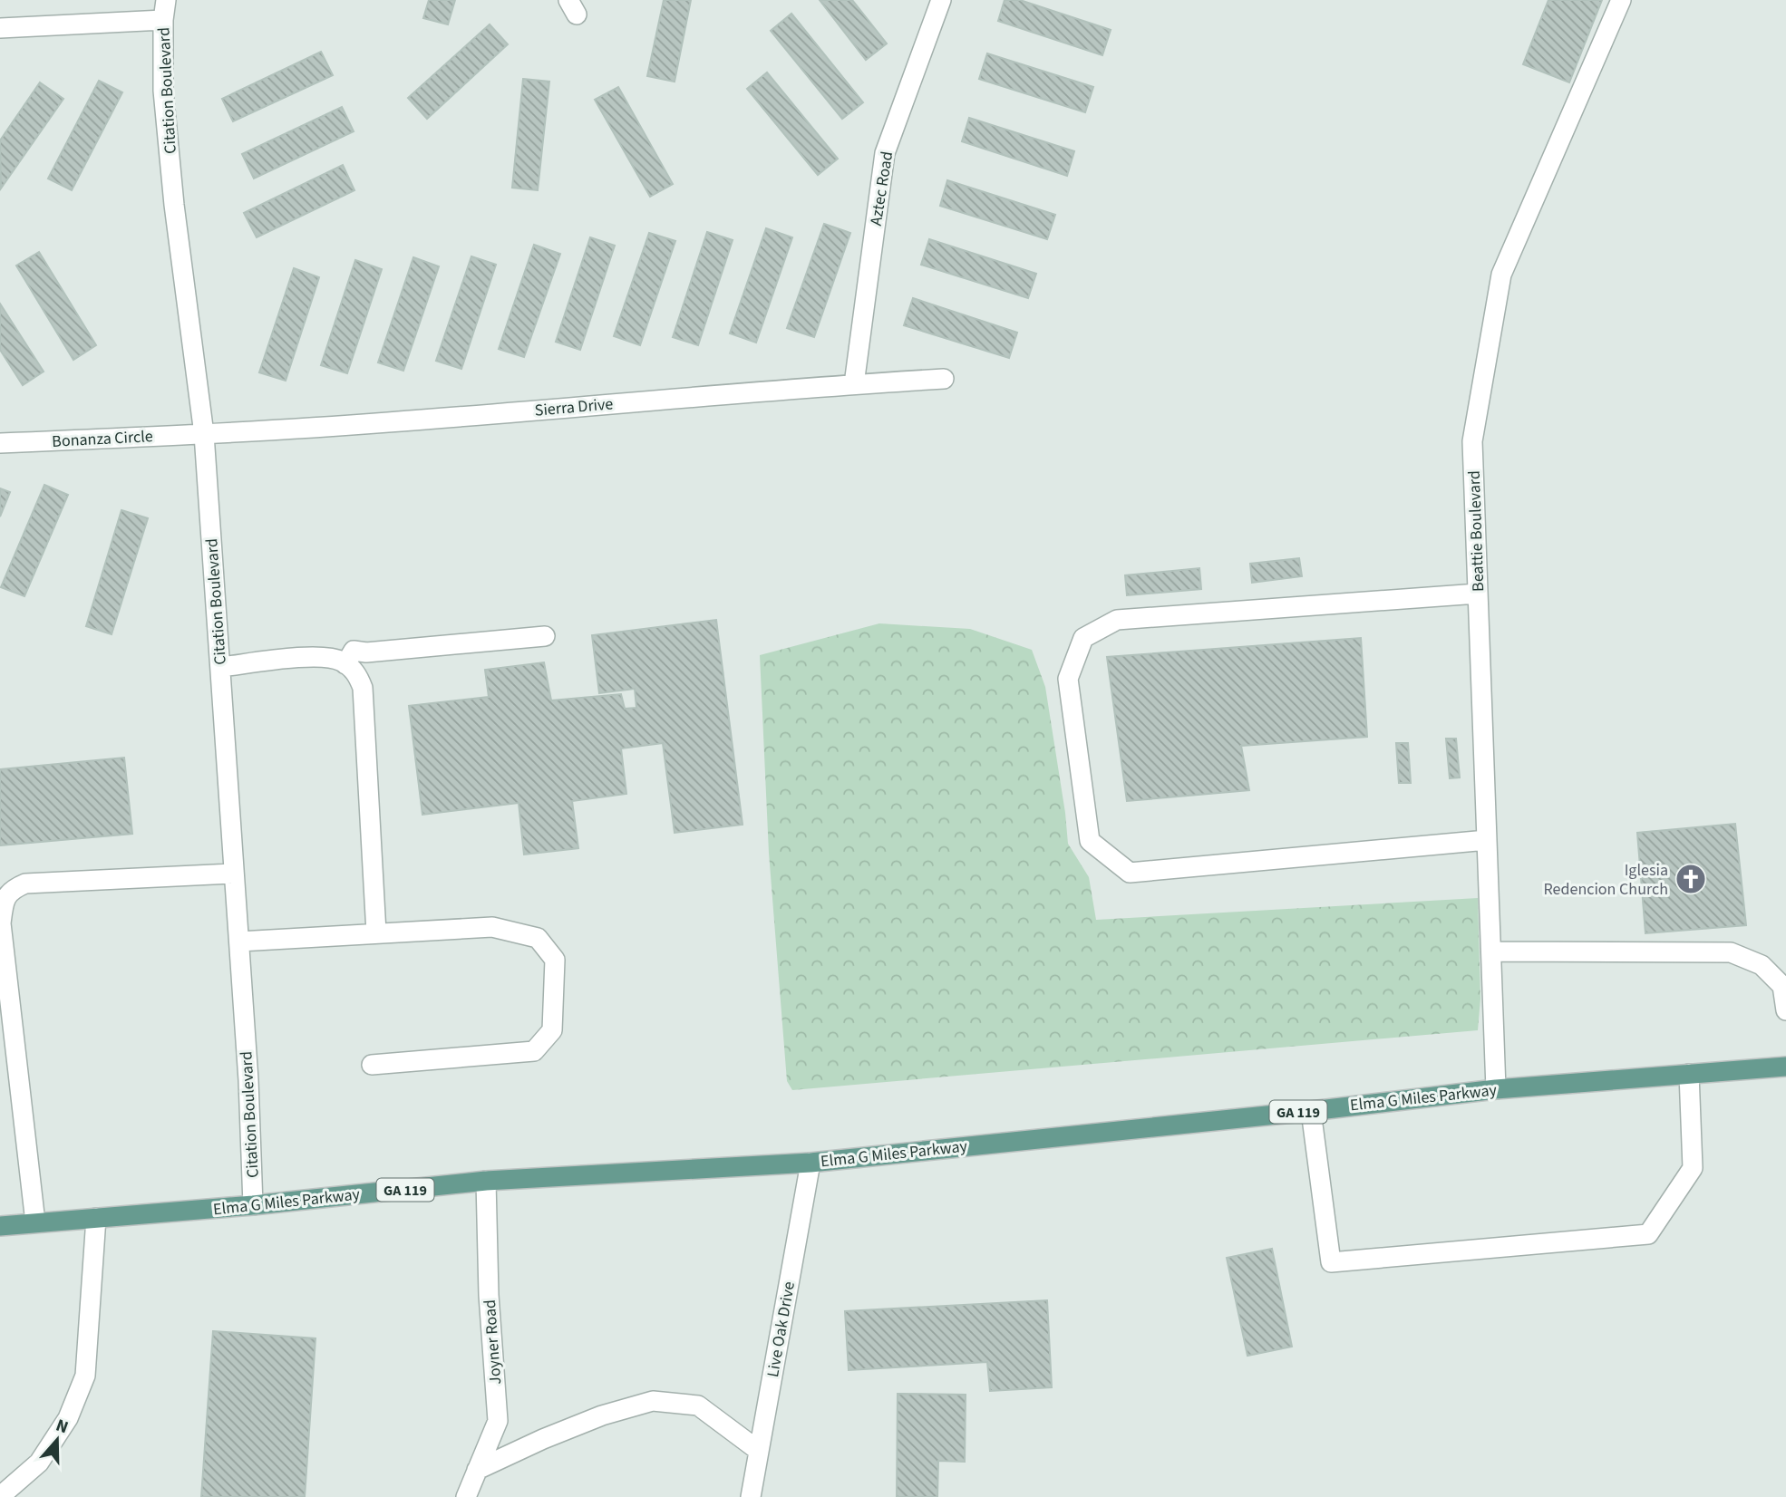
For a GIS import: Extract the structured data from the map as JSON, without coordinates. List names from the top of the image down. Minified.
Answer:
{"streets":{"main road":["Elma G Miles Parkway","GA 119"],"street":["Citation Boulevard","Aztec Road","Sierra Drive","Bonanza Circle","Beattie Boulevard","Live Oak Drive","Joyner Road"]},"crossings":[["Citation Boulevard","Sierra Drive"],["Citation Boulevard","Bonanza Circle"],["Citation Boulevard","Elma G Miles Parkway"],["Aztec Road","Sierra Drive"],["Sierra Drive","Bonanza Circle"],["Beattie Boulevard","Elma G Miles Parkway"],["Elma G Miles Parkway","Live Oak Drive"],["Elma G Miles Parkway","Joyner Road"]],"places":{"church":["Iglesia Redencion Church"]},"north":"top"}
